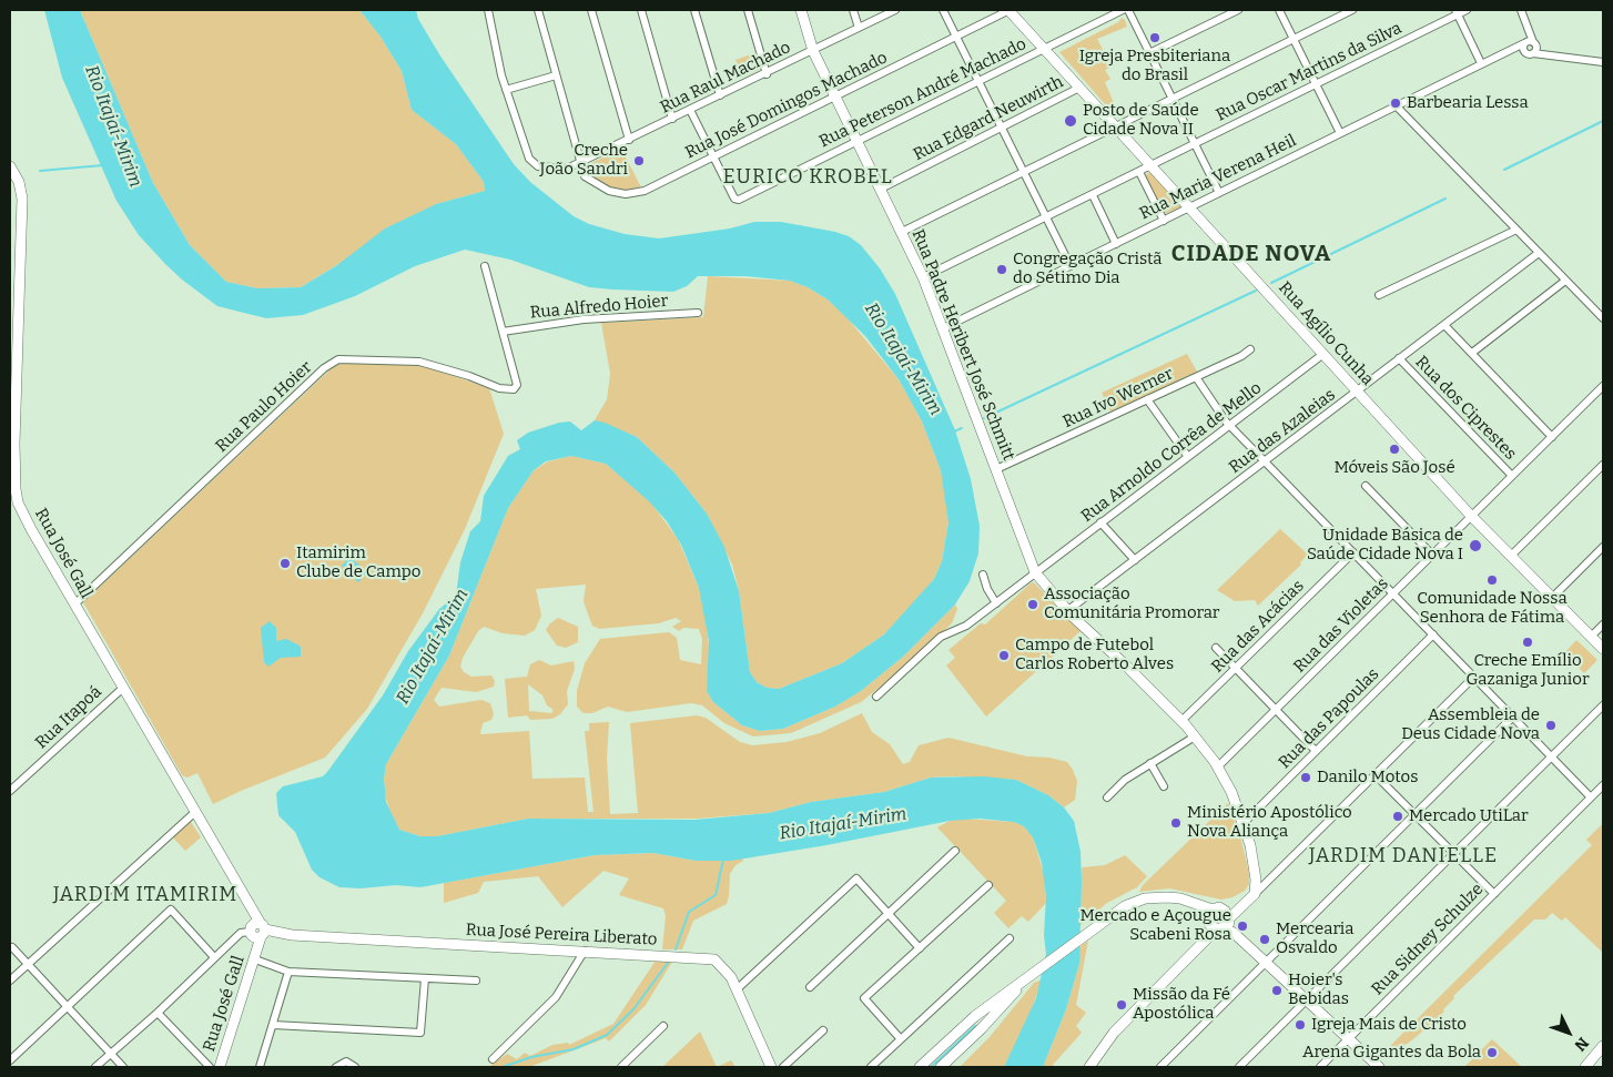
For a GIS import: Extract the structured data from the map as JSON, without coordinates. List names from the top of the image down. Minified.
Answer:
{"streets":{"main road":["Rua Agílio Cunha","Rua Padre Heribert José Schmitt","Rua José Gall","Rua José Pereira Liberato"],"street":["Rua Oscar Martins da Silva","Rua Raul Machado","Rua Peterson André Machado","Rua José Domingos Machado","Rua Edgard Neuwirth","Rua Maria Verena Heil","Rua Alfredo Hoier","Rua Ivo Werner","Rua Paulo Hoier","Rua dos Ciprestes","Rua das Azaleias","Rua Arnoldo Corrêa de Mello","Rua das Violetas","Rua das Acácias","Rua Itapoá","Rua das Papoulas","Rua Sidney Schulze"]},"crossings":[["Rua Oscar Martins da Silva","Rua Agílio Cunha"],["Rua Oscar Martins da Silva","Rua Padre Heribert José Schmitt"],["Rua Raul Machado","Rua José Domingos Machado"],["Rua Raul Machado","Rua Padre Heribert José Schmitt"],["Rua Peterson André Machado","Rua José Domingos Machado"],["Rua Peterson André Machado","Rua Agílio Cunha"],["Rua Peterson André Machado","Rua Padre Heribert José Schmitt"],["Rua José Domingos Machado","Rua Agílio Cunha"],["Rua José Domingos Machado","Rua Padre Heribert José Schmitt"],["Rua Edgard Neuwirth","Rua Agílio Cunha"],["Rua Edgard Neuwirth","Rua Padre Heribert José Schmitt"],["Rua Maria Verena Heil","Rua Agílio Cunha"],["Rua Maria Verena Heil","Rua Padre Heribert José Schmitt"],["Rua Alfredo Hoier","Rua Paulo Hoier"],["Rua Agílio Cunha","Rua das Azaleias"],["Rua Agílio Cunha","Rua Arnoldo Corrêa de Mello"],["Rua Agílio Cunha","Rua das Violetas"],["Rua Padre Heribert José Schmitt","Rua Ivo Werner"],["Rua Padre Heribert José Schmitt","Rua das Azaleias"],["Rua Padre Heribert José Schmitt","Rua Arnoldo Corrêa de Mello"],["Rua Padre Heribert José Schmitt","Rua das Violetas"],["Rua Padre Heribert José Schmitt","Rua das Acácias"],["Rua Padre Heribert José Schmitt","Rua das Papoulas"],["Rua Paulo Hoier","Rua José Gall"],["Rua dos Ciprestes","Rua das Azaleias"],["Rua dos Ciprestes","Rua das Violetas"],["Rua José Gall","Rua Itapoá"],["Rua José Gall","Rua José Pereira Liberato"]],"districts":["EURICO KROBEL","CIDADE NOVA","JARDIM DANIELLE","JARDIM ITAMIRIM"],"water":["Rio Itajaí-Mirim"],"places":["Igreja Presbiteriana do Brasil","Barbearia Lessa","Posto de Saúde Cidade Nova II","Creche João Sandri","Congregação Cristã do Sétimo Dia","Móveis São José","Unidade Básica de Saúde Cidade Nova I","Itamirim Clube de Campo","Comunidade Nossa Senhora de Fátima","Associação Comunitária Promorar","Creche Emílio Gazaniga Junior","Campo de Futebol Carlos Roberto Alves","Assembleia de Deus Cidade Nova","Danilo Motos","Mercado UtiLar","Ministério Apostólico Nova Aliança","Mercado e Açougue Scabeni Rosa","Mercearia Osvaldo","Hoier's Bebidas","Missão da Fé Apostólica","Igreja Mais de Cristo","Arena Gigantes da Bola"],"north":"bottom right"}
